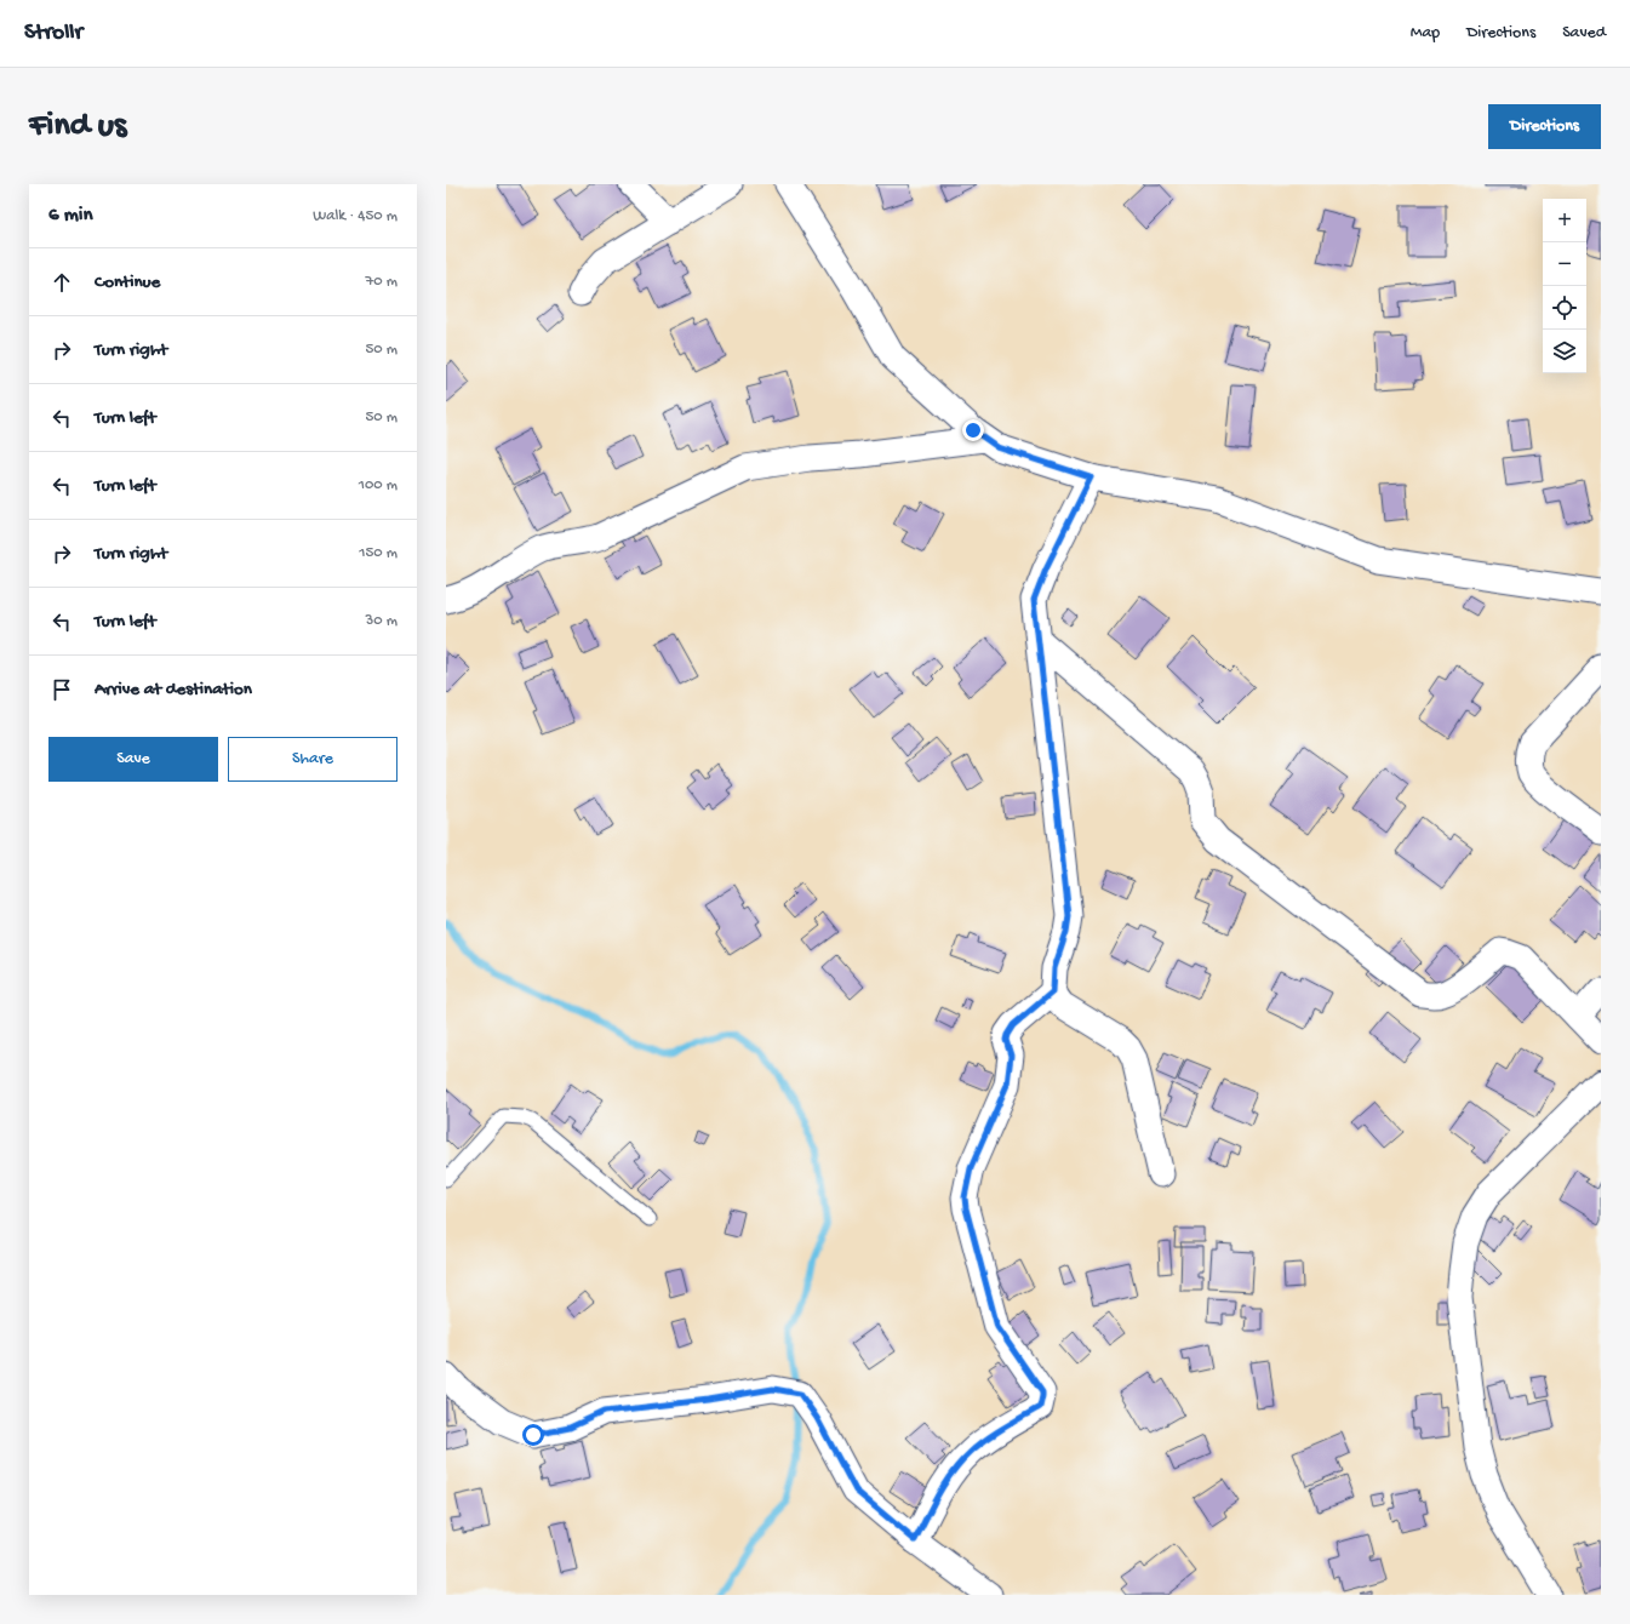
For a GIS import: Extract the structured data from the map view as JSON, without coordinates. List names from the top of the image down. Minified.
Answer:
{"page":{"header":"Strollr","nav":["Map","Directions","Saved"],"buttons":["Directions",["Save","Share"]],"title":"Find us","heading":["6 min","Walk · 450 m"],"map_buttons":["+","−"],"list":[["Continue","70 m"],["Turn right","50 m"],["Turn left","50 m"],["Turn left","100 m"],["Turn right","150 m"],["Turn left","30 m"],"Arrive at destination"]}}
